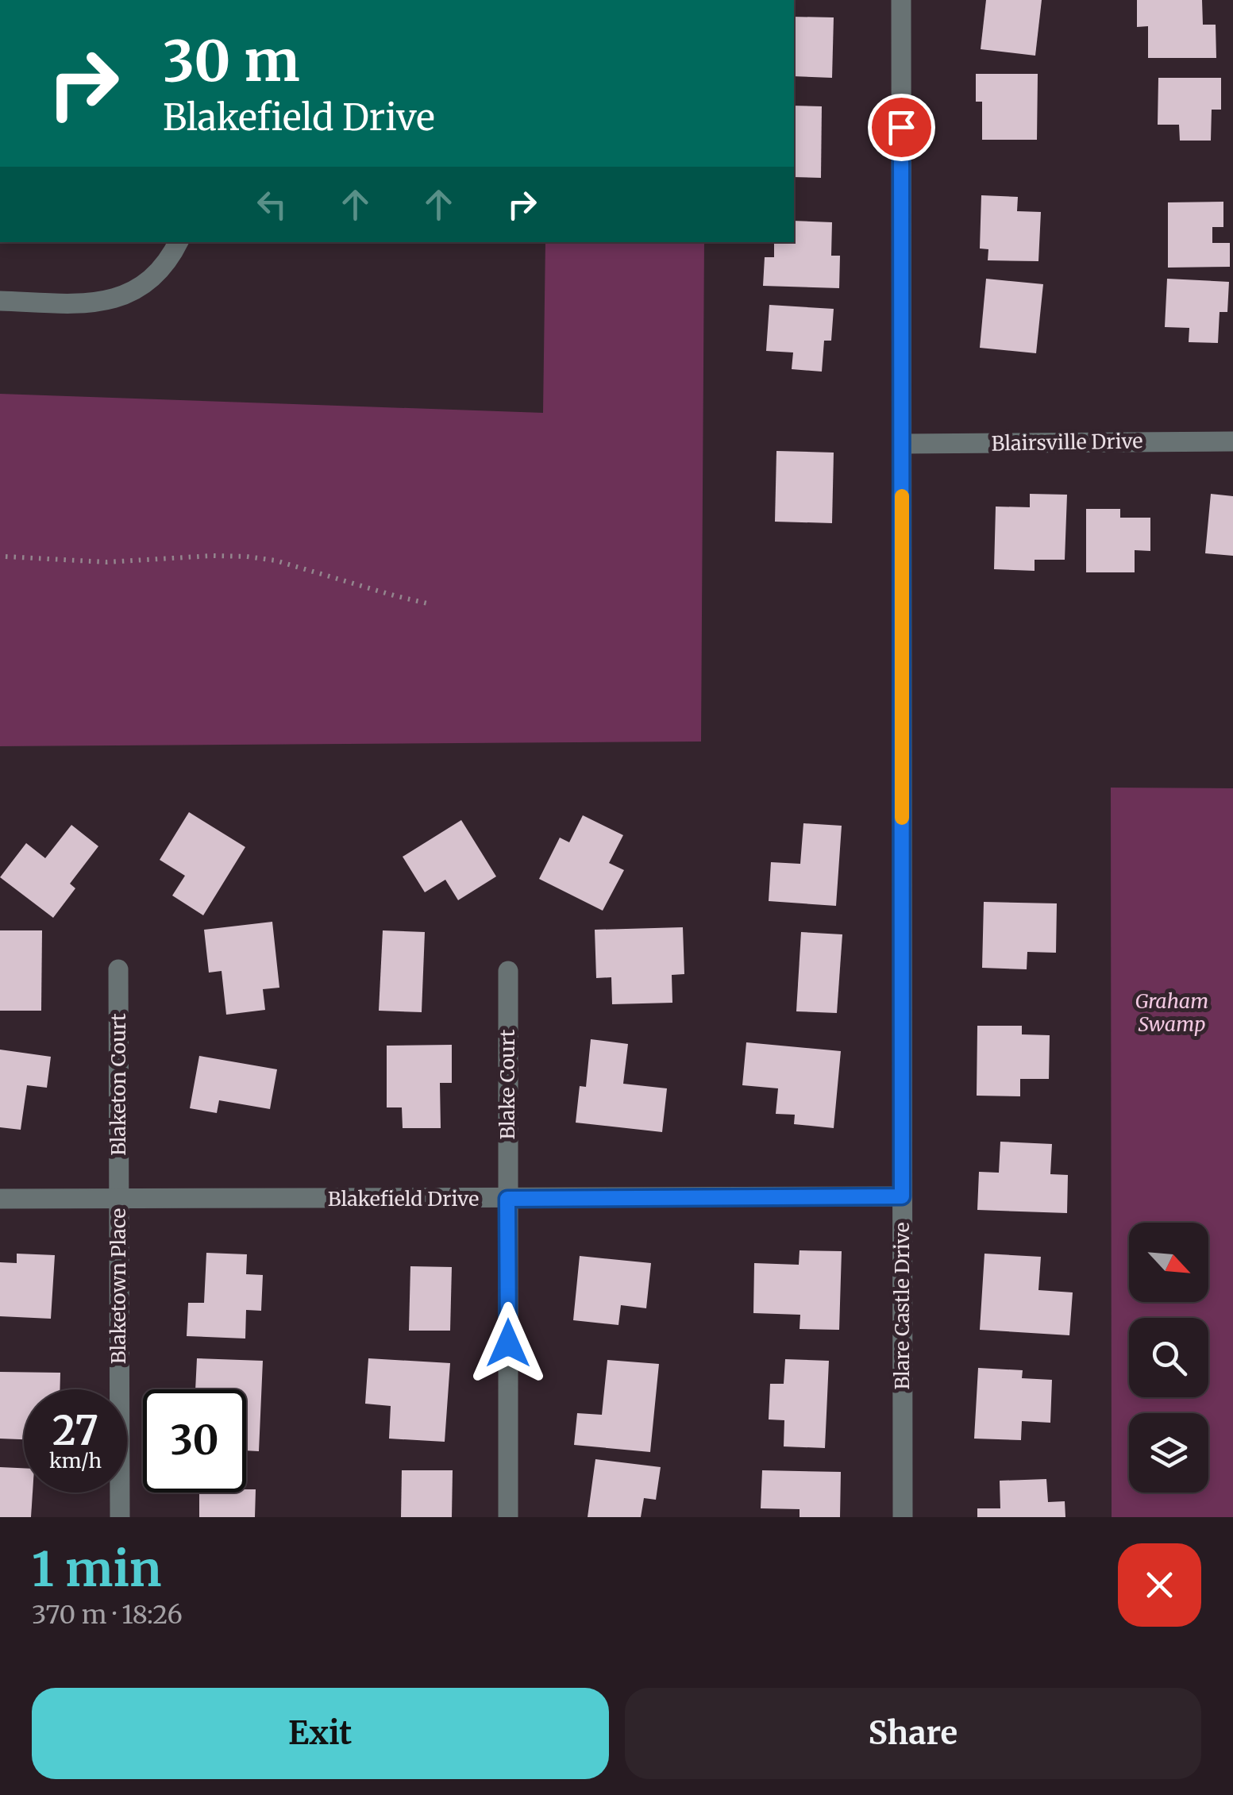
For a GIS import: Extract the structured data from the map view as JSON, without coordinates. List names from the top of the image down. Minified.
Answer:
{"streets":{"street":["Blairsville Drive","Blaketon Court","Blake Court","Blakefield Drive","Blaketown Place","Blare Castle Drive"]},"crossings":[["Blairsville Drive","Blare Castle Drive"],["Blaketon Court","Blakefield Drive"],["Blaketon Court","Blaketown Place"],["Blake Court","Blakefield Drive"],["Blakefield Drive","Blaketown Place"],["Blakefield Drive","Blare Castle Drive"]],"parks":["Graham Swamp"],"north":"bottom right","page":{"turn":["30 m","Blakefield Drive"],"speed":"27 km/h","limit":"30","heading":["1 min","370 m · 18:26"],"buttons":["Exit","Share"]}}
